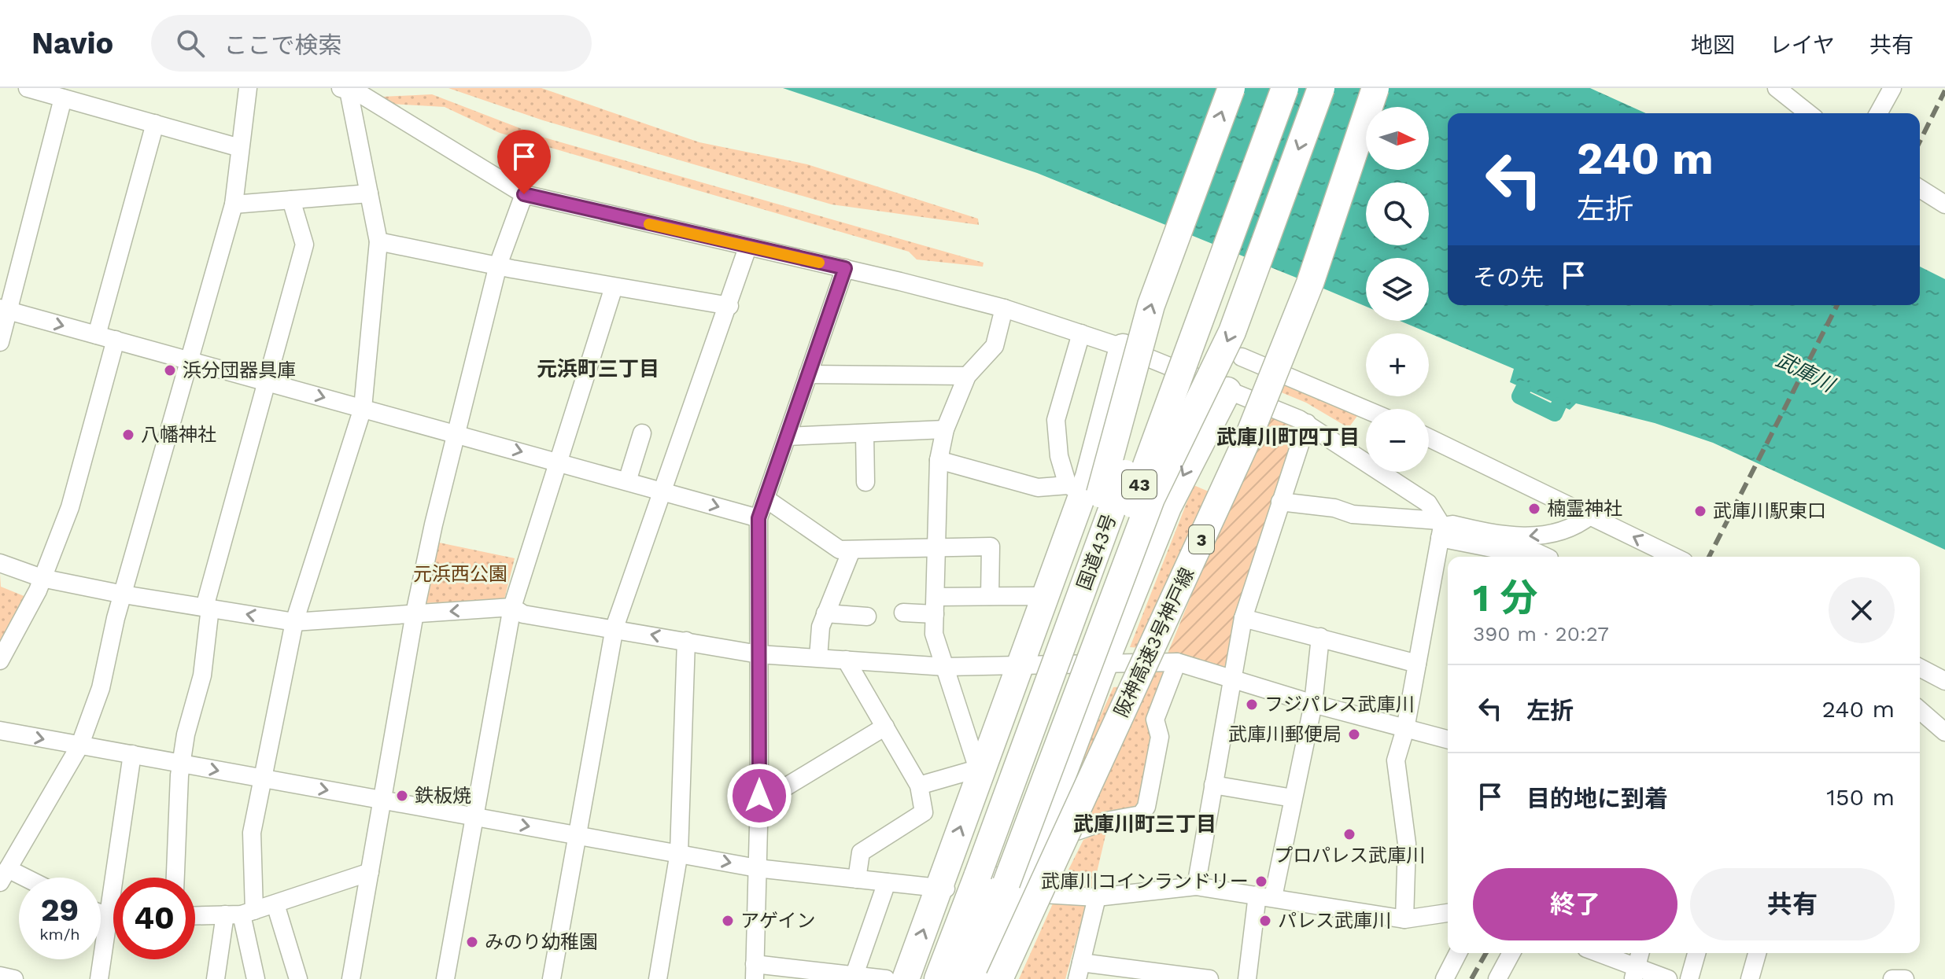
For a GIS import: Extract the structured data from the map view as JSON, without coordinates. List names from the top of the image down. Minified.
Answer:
{"streets":{"highway":["43","3","国道43号","阪神高速3号神戸線"]},"districts":["元浜町三丁目","武庫川町四丁目","武庫川町三丁目"],"water":["武庫川"],"parks":["元浜西公園"],"places":["浜分団器具庫","八幡神社","楠霊神社","武庫川駅東口","フジパレス武庫川","武庫川郵便局","鉄板焼","プロパレス武庫川","武庫川コインランドリー","アゲイン","パレス武庫川","みのり幼稚園"],"north":"right","page":{"header":"Navio","search":"ここで検索","nav":["地図","レイヤ","共有"],"map_buttons":["+","−"],"turn":["240 m","左折"],"then":"その先","heading":["1 分","390 m · 20:27"],"list":[{"name":"左折","value":"240 m"},{"name":"目的地に到着","value":"150 m"}],"buttons":["終了","共有"],"speed":"29 km/h","limit":"40"}}
